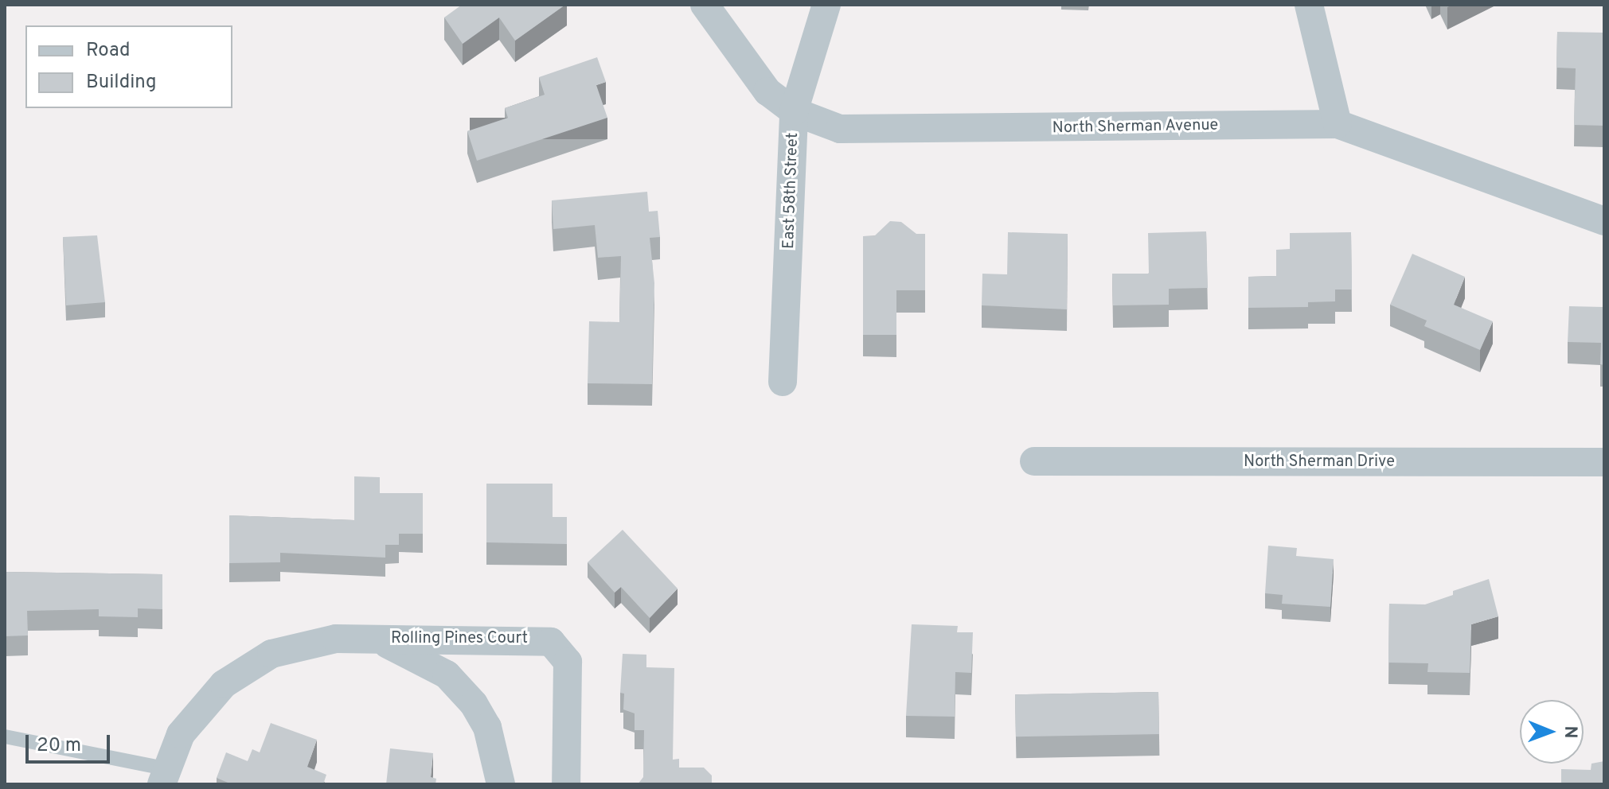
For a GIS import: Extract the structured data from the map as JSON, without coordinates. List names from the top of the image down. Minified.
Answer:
{"streets":{"street":["North Sherman Avenue","East 58th Street","North Sherman Drive","Rolling Pines Court"]},"crossings":[["North Sherman Avenue","East 58th Street"]],"legend":["Road","Building"],"scale_bar":"20 m","north":"right"}
